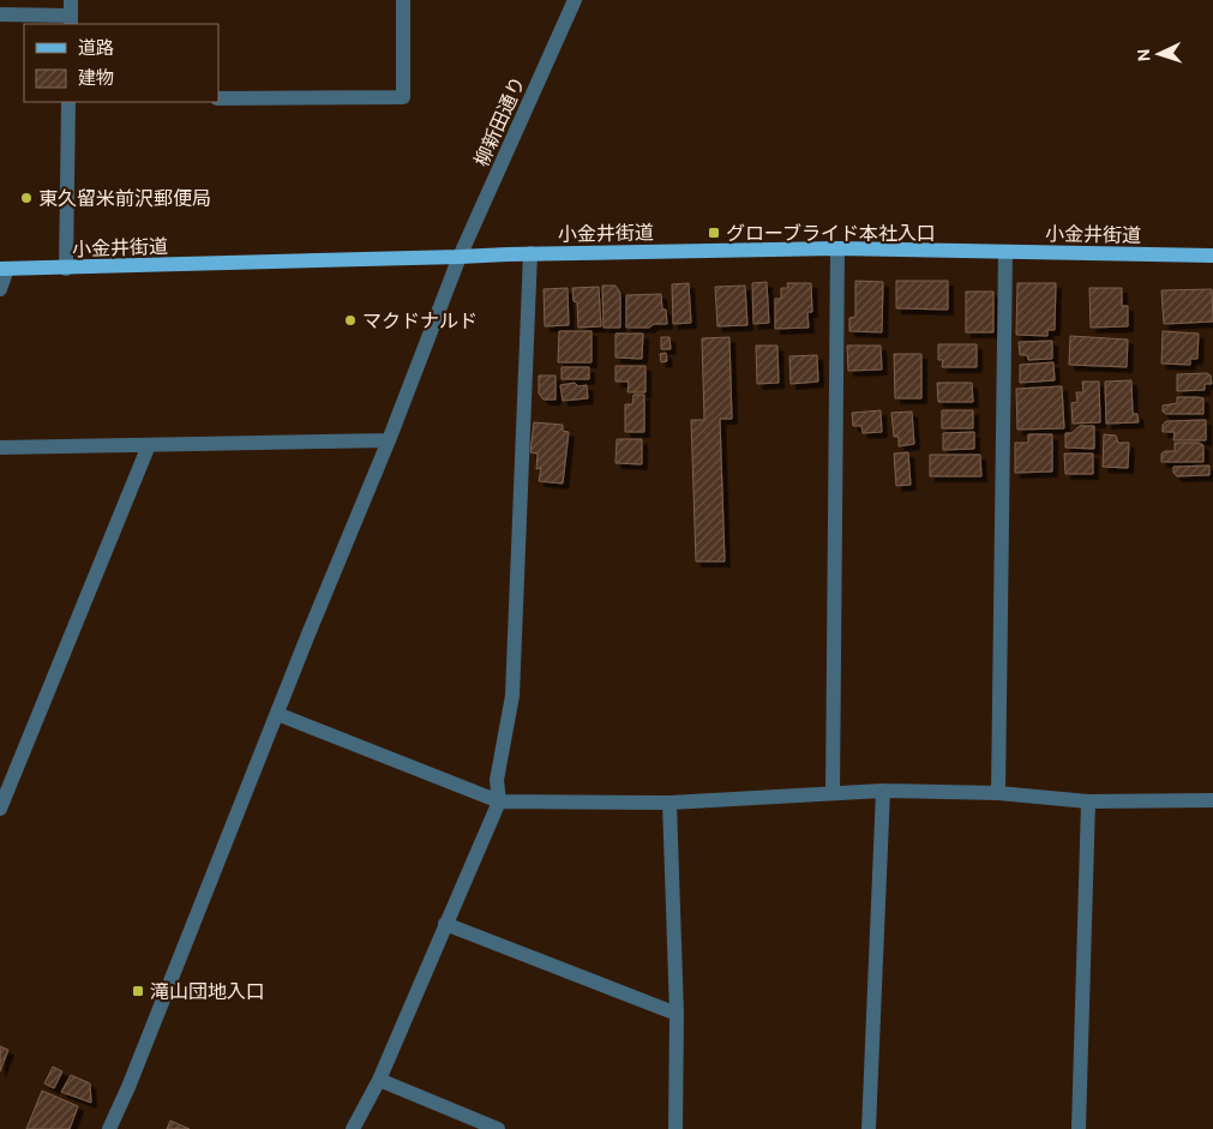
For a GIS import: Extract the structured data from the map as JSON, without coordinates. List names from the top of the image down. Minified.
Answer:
{"streets":{"main road":["小金井街道"],"street":["柳新田通り"]},"crossings":[["柳新田通り","小金井街道"]],"places":{"other":["東久留米前沢郵便局","マクドナルド"],"transit":["グローブライド本社入口","滝山団地入口"]},"legend":["道路","建物"],"north":"left"}
